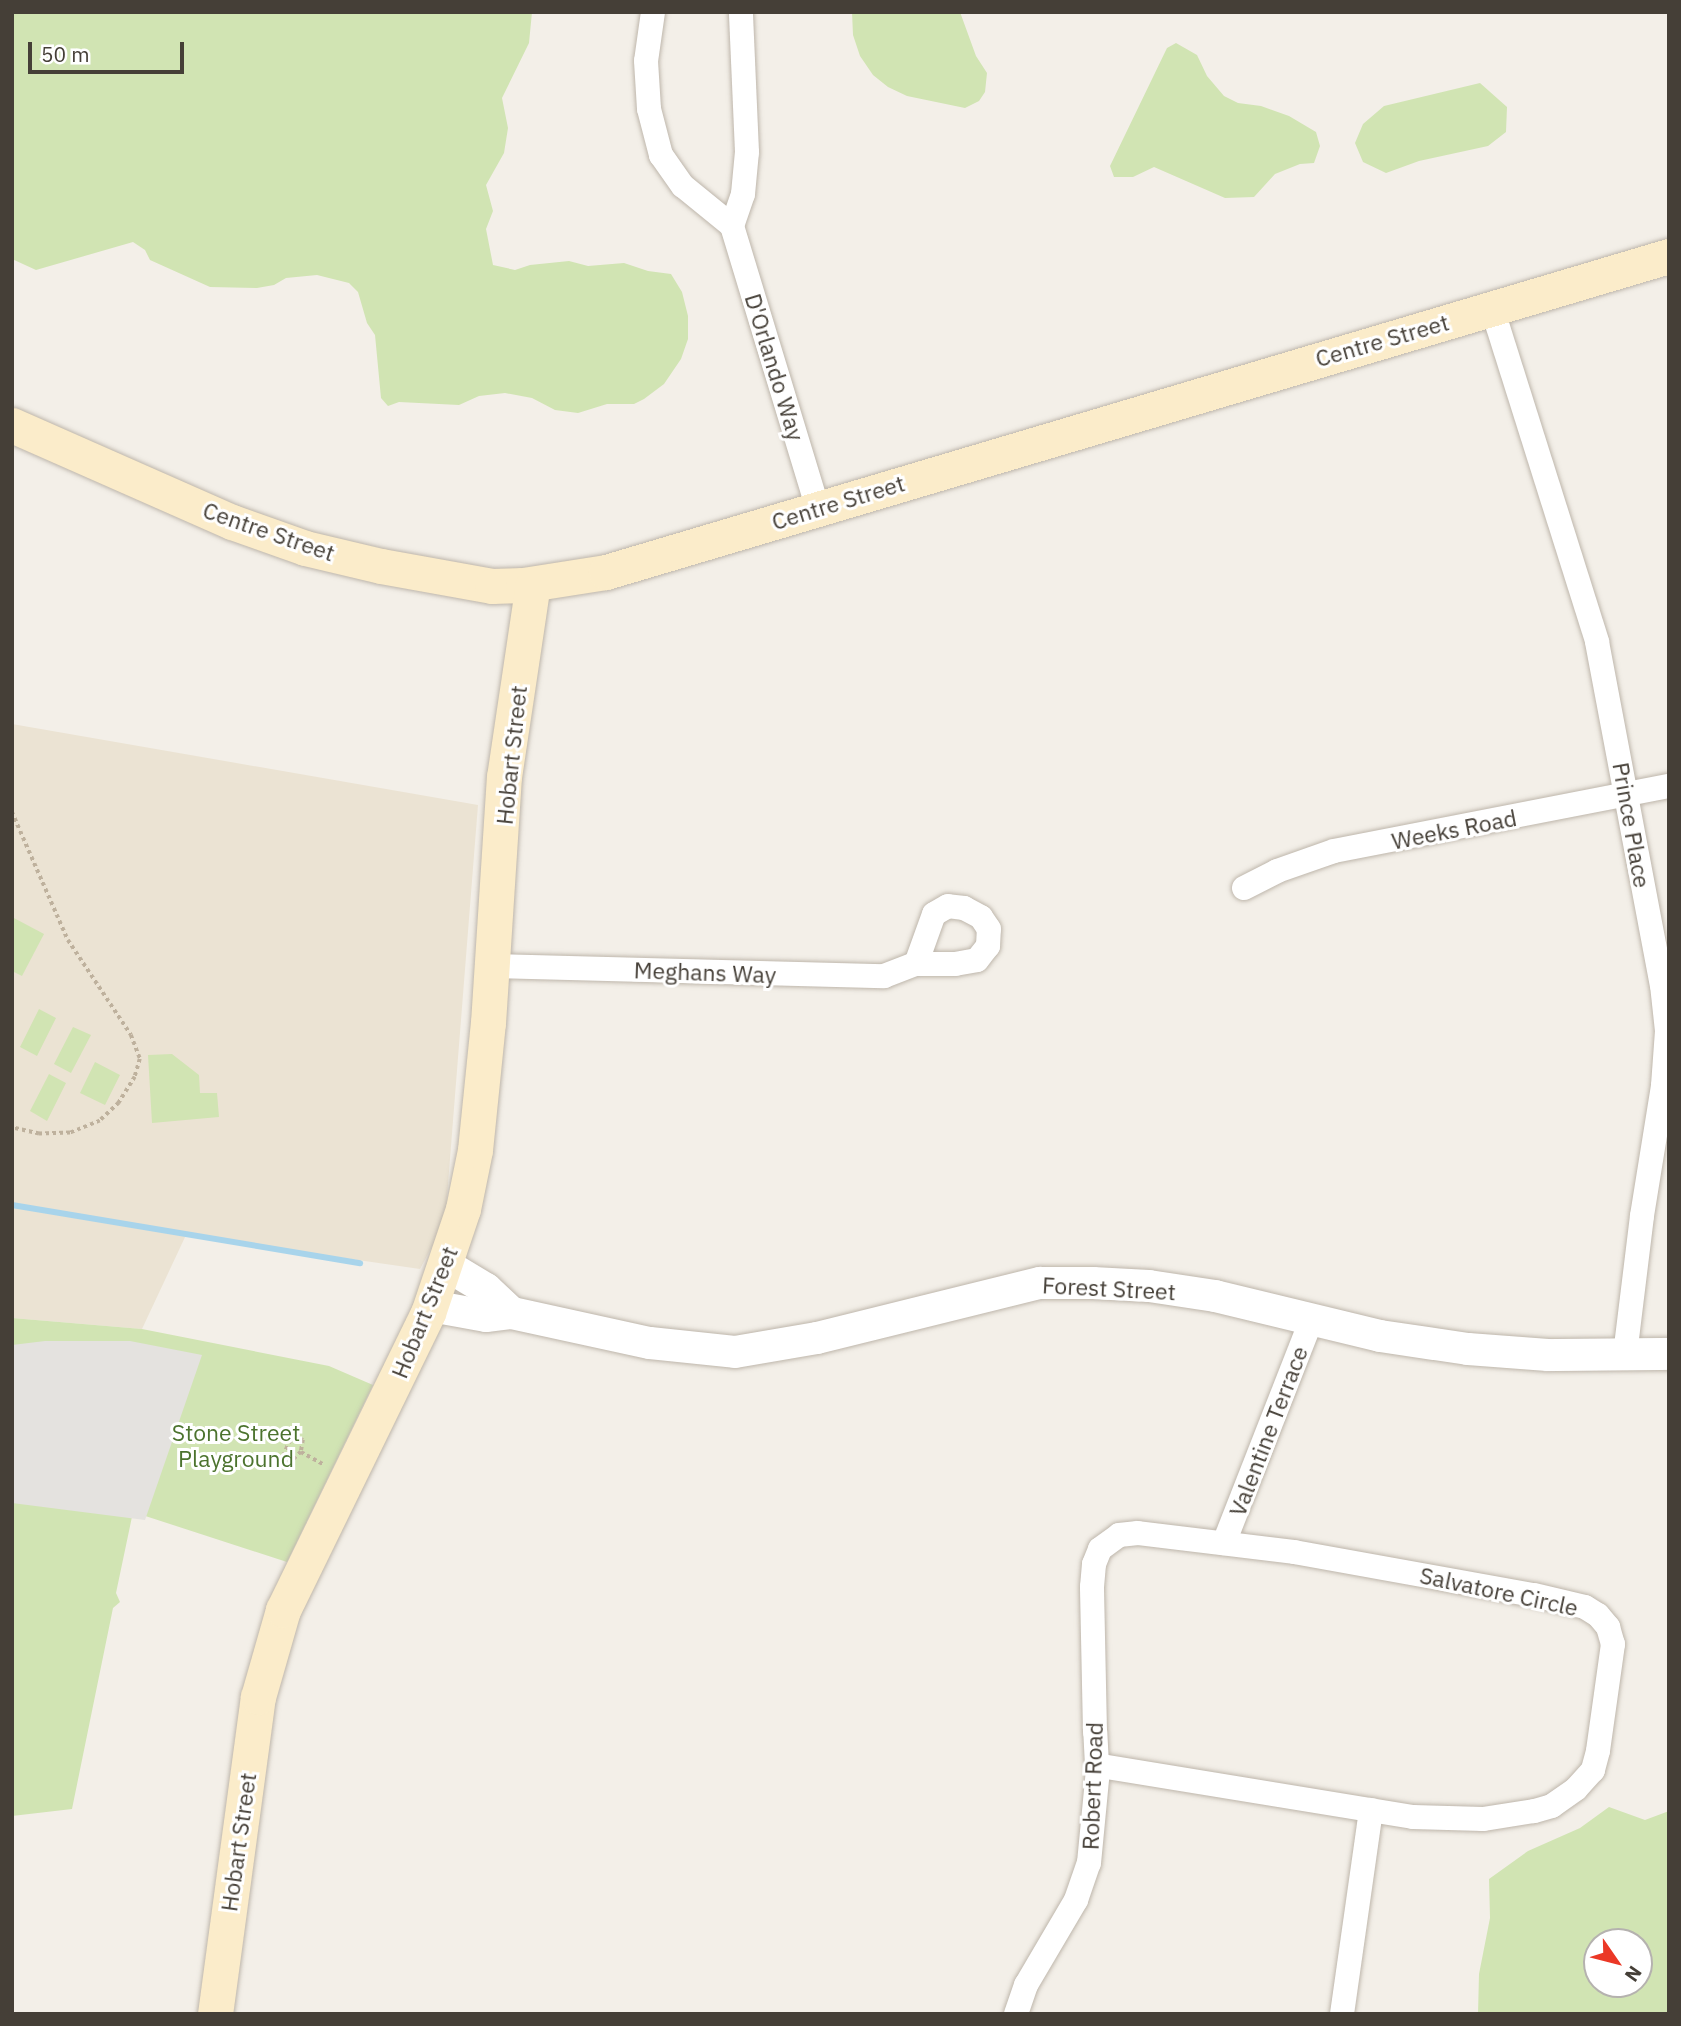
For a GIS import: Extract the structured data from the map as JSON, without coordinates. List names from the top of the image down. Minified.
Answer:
{"streets":{"main road":["Centre Street","Hobart Street"],"street":["D'Orlando Way","Prince Place","Weeks Road","Meghans Way","Forest Street","Valentine Terrace","Salvatore Circle","Robert Road"]},"crossings":[["Centre Street","D'Orlando Way"],["Centre Street","Hobart Street"],["Centre Street","Prince Place"],["Hobart Street","Meghans Way"],["Hobart Street","Forest Street"],["Prince Place","Weeks Road"],["Prince Place","Forest Street"],["Forest Street","Valentine Terrace"],["Valentine Terrace","Salvatore Circle"],["Salvatore Circle","Robert Road"]],"parks":["Stone Street Playground"],"scale_bar":"50 m","north":"bottom right"}
